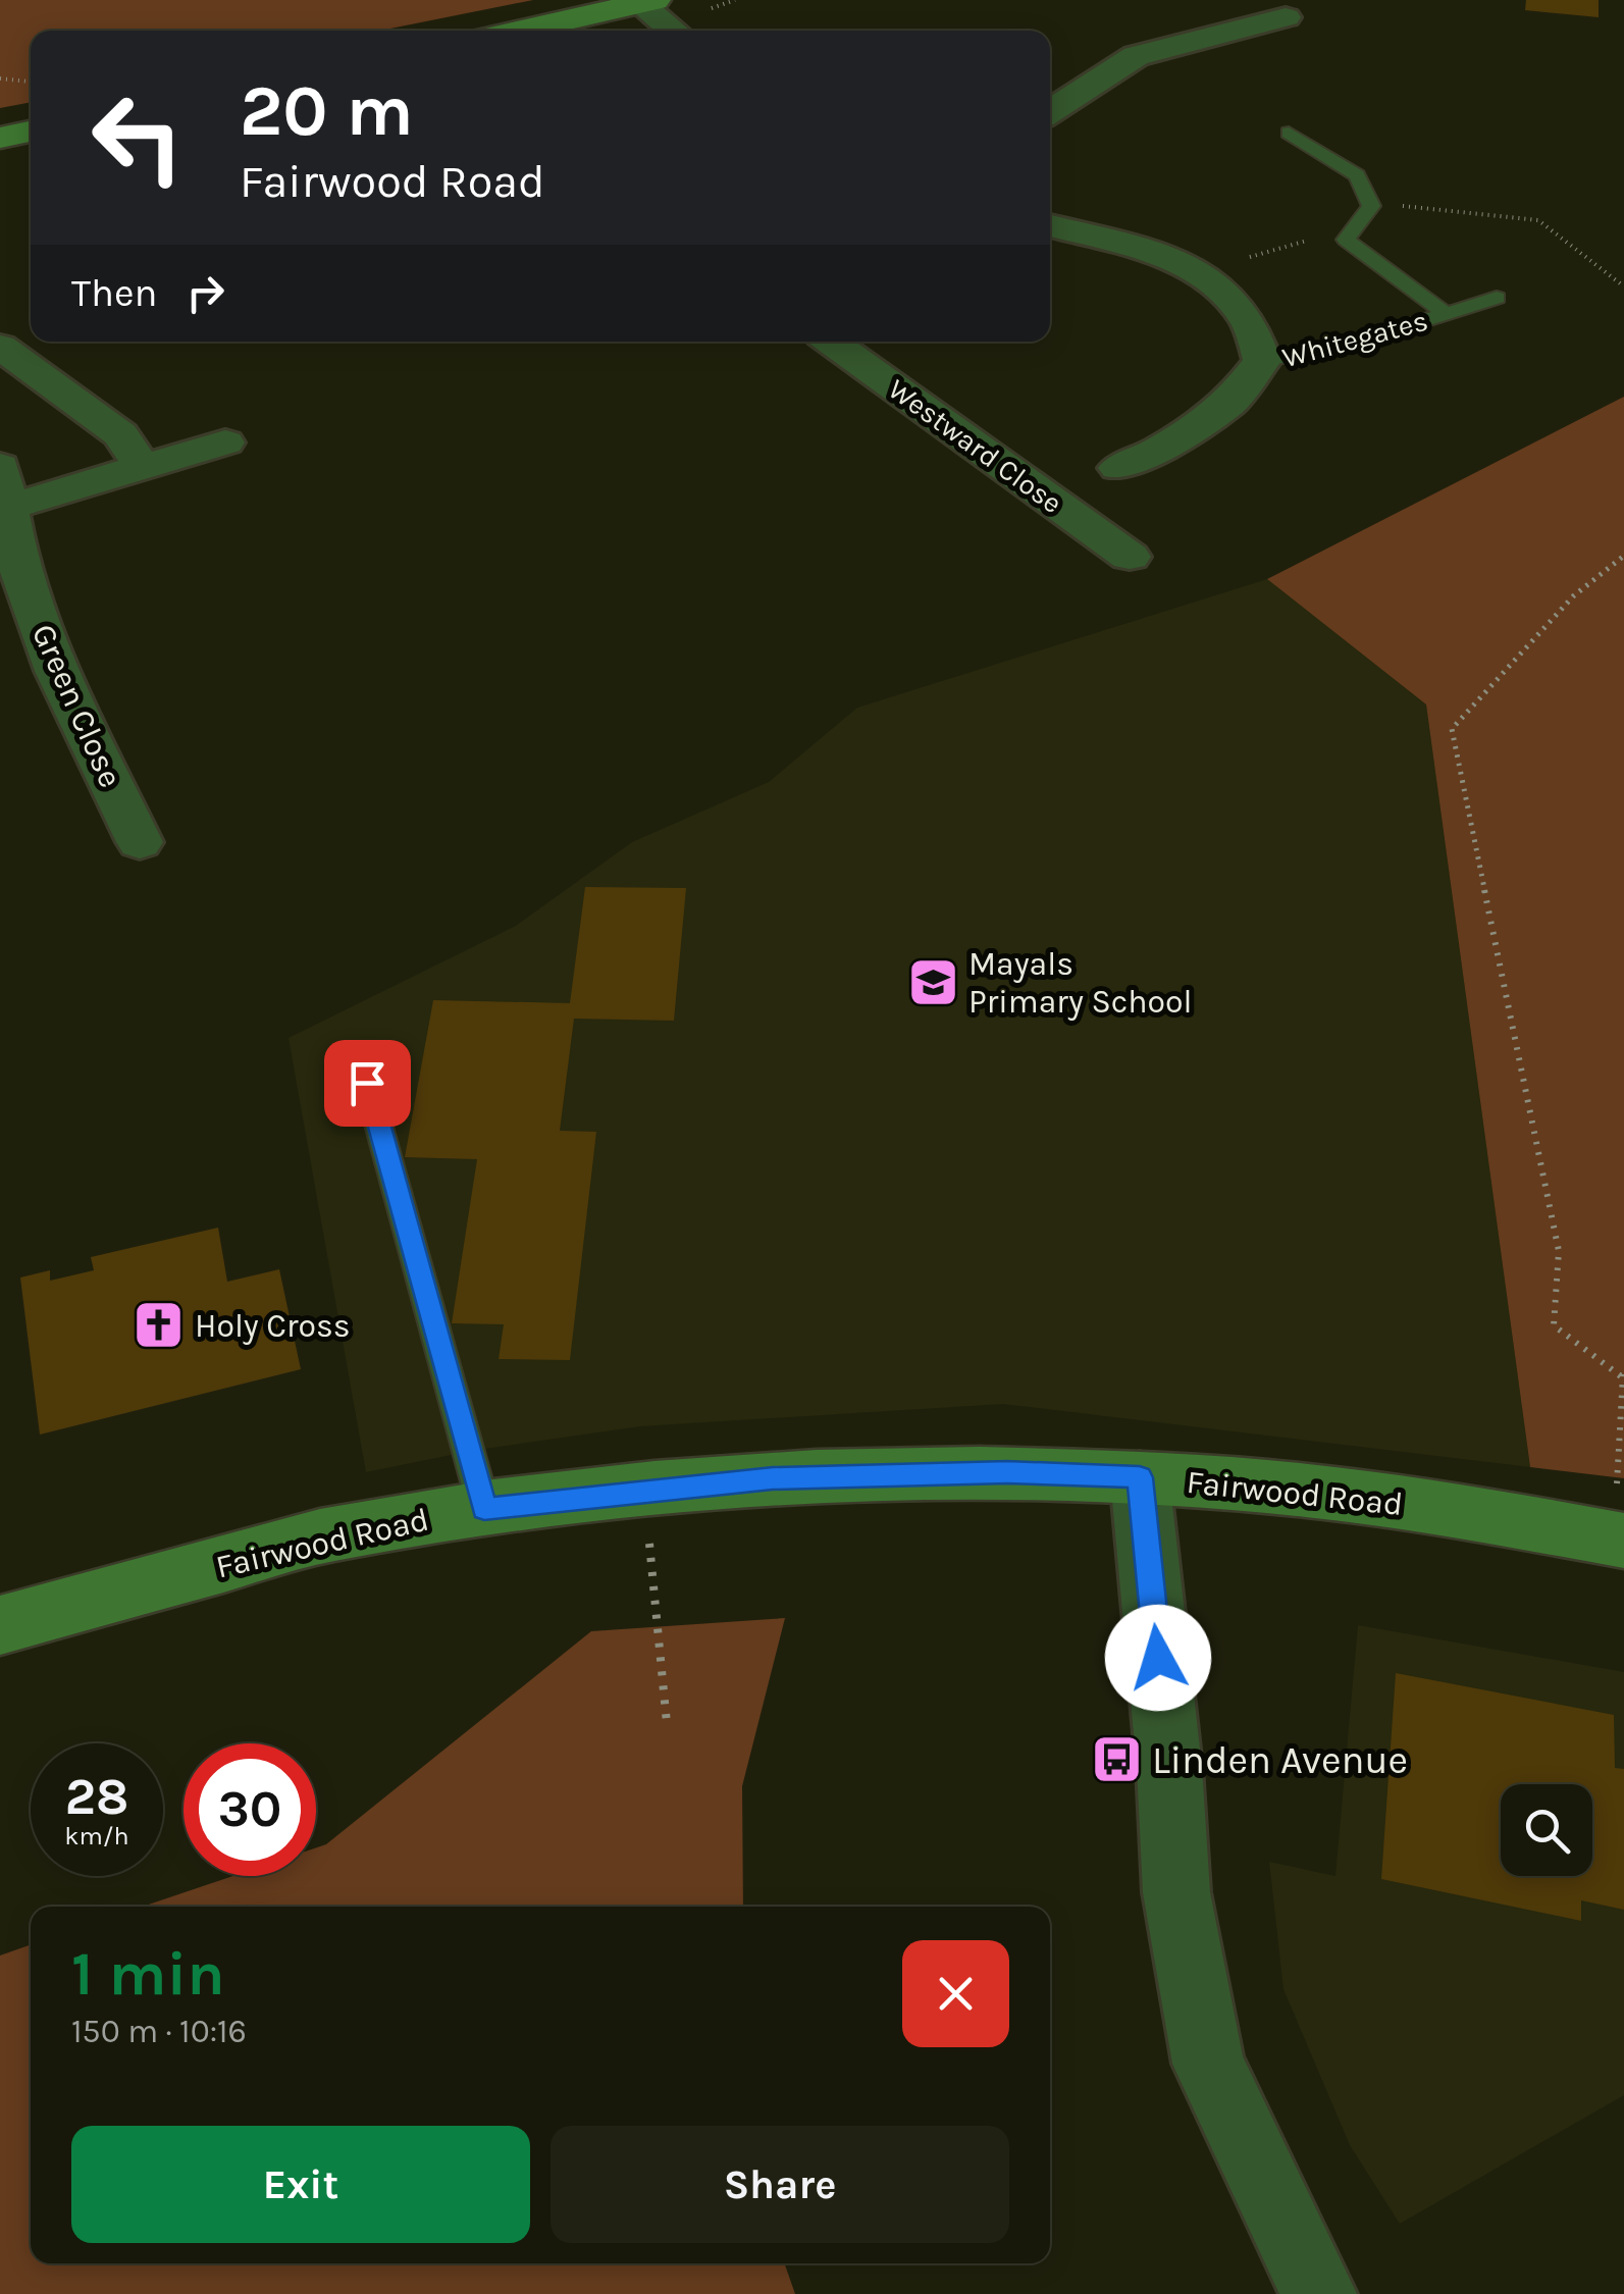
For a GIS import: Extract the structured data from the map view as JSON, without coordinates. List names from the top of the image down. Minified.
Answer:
{"streets":{"street":["Whitegates","Westward Close","Green Close","Fairwood Road"]},"places":{"school or university":["Mayals Primary School"],"church":["Holy Cross"],"bus stop":["Linden Avenue"]},"page":{"turn":["20 m","Fairwood Road"],"then":"Then","speed":"28 km/h","limit":"30","heading":["1 min","150 m · 10:16"],"buttons":["Exit","Share"]}}
